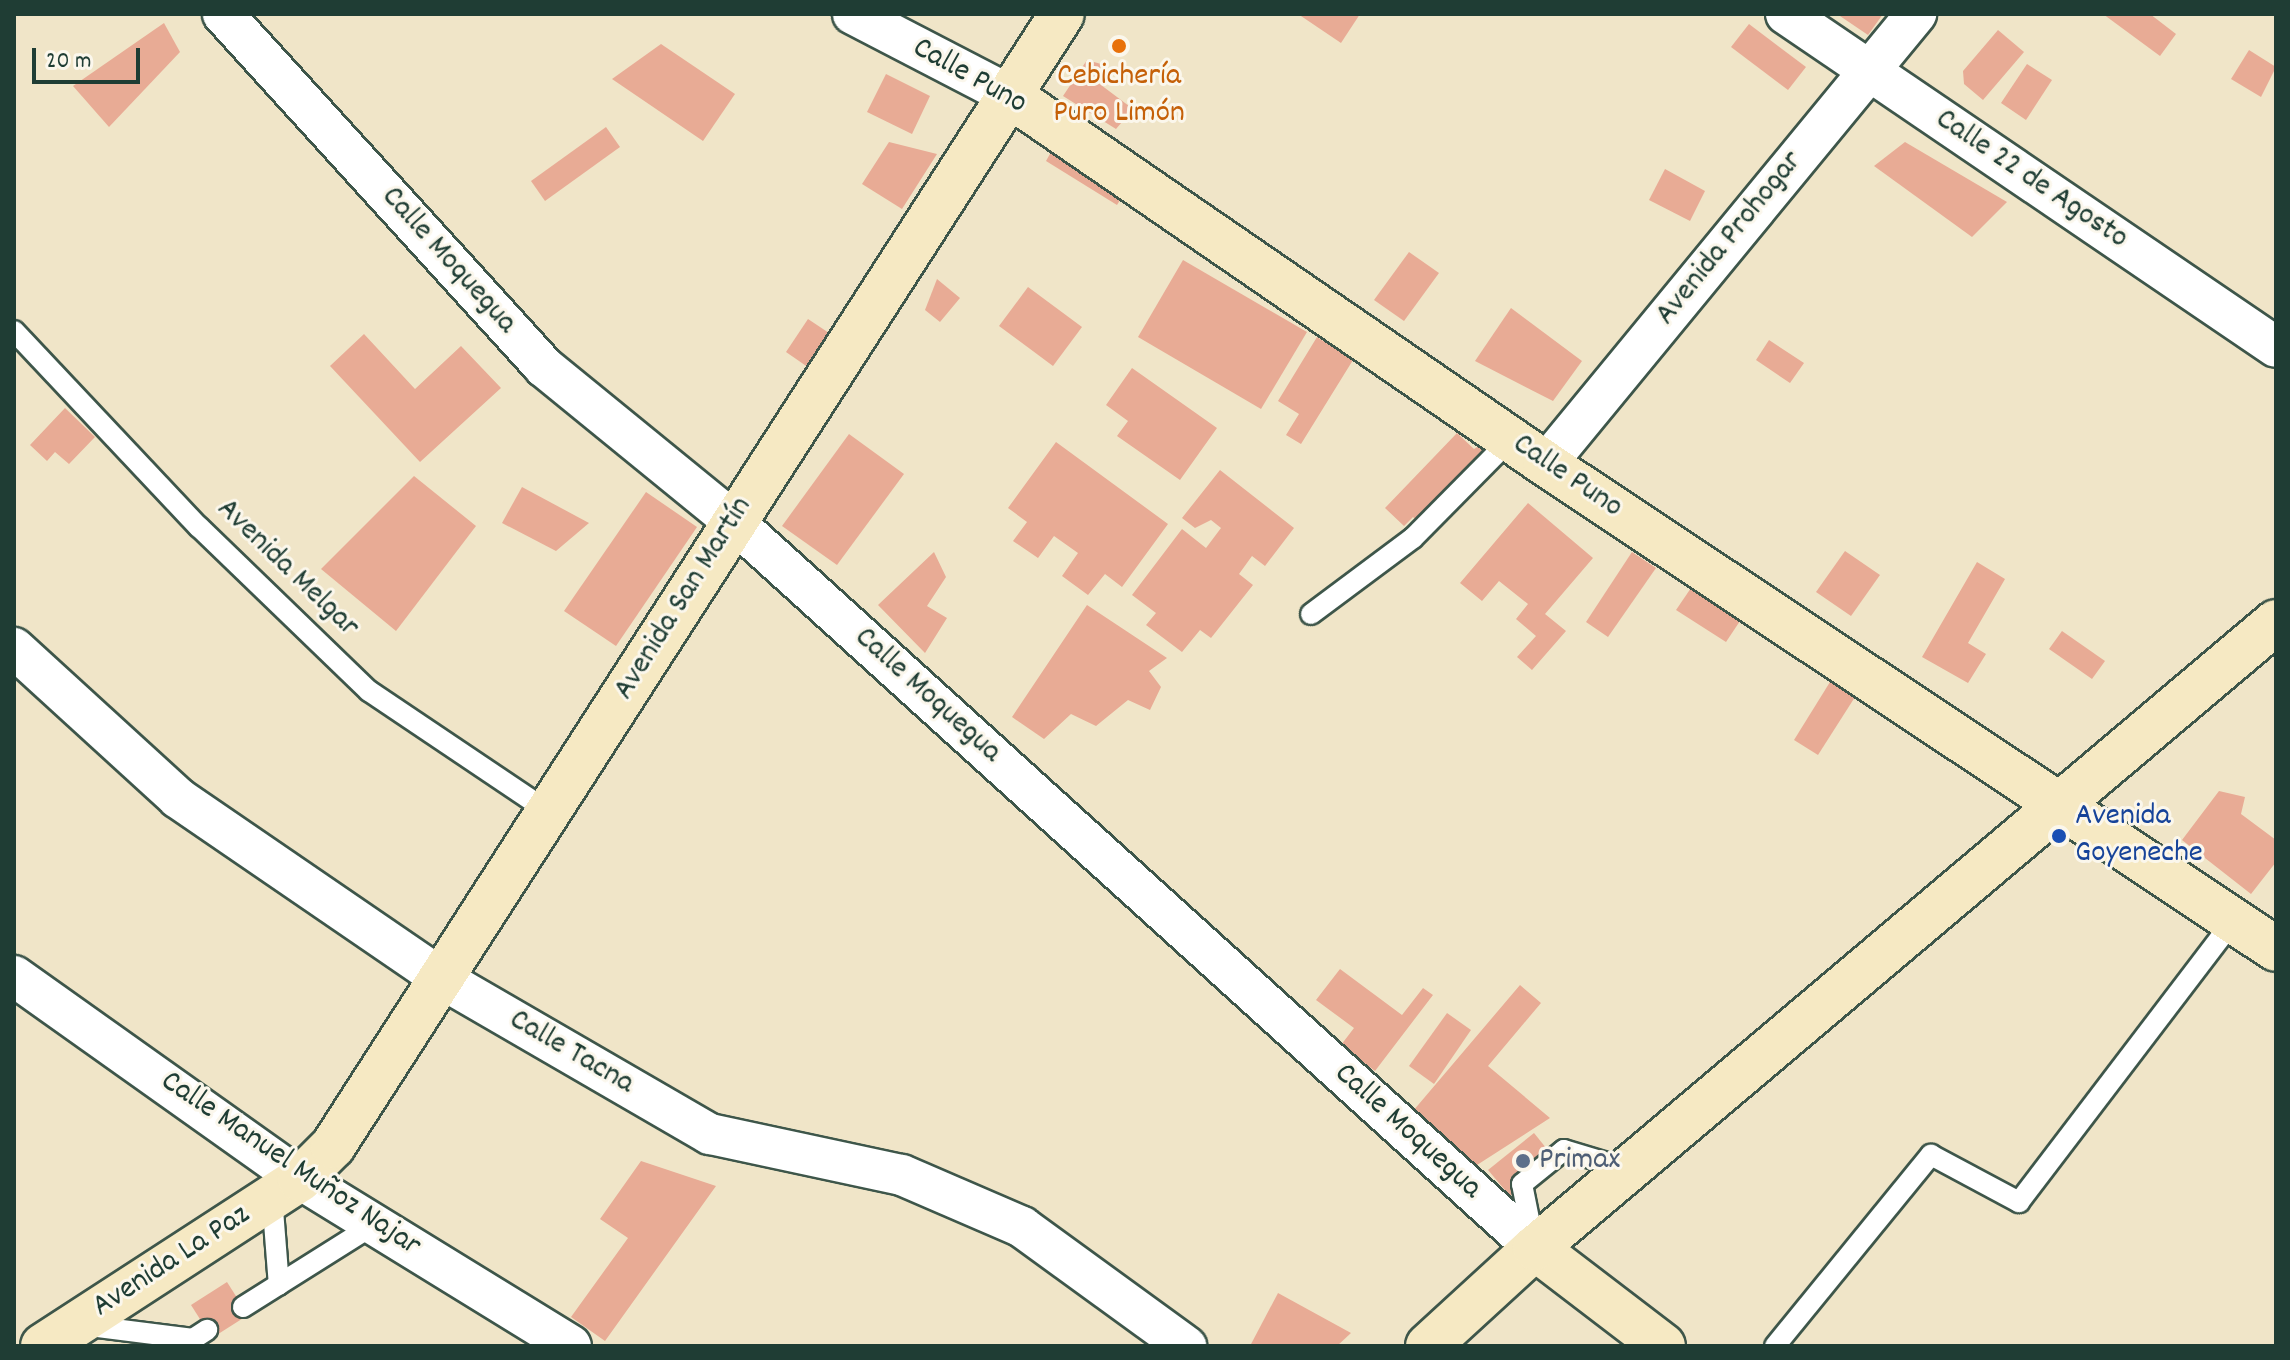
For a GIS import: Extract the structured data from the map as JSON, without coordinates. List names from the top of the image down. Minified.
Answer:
{"streets":{"street":["Calle Puno","Calle 22 de Agosto","Avenida Prohogar","Calle Moquegua","Avenida San Martín","Calle Tacna","Calle Manuel Muñoz Najar","Avenida La Paz"],"lane":["Avenida Melgar"]},"crossings":[["Calle Puno","Avenida Prohogar"],["Calle Puno","Avenida San Martín"],["Calle 22 de Agosto","Avenida Prohogar"],["Calle Moquegua","Avenida San Martín"],["Avenida Melgar","Avenida San Martín"],["Avenida San Martín","Calle Tacna"],["Avenida San Martín","Calle Manuel Muñoz Najar"],["Avenida San Martín","Avenida La Paz"],["Calle Manuel Muñoz Najar","Avenida La Paz"]],"places":["Cebichería Puro Limón","Avenida Goyeneche","Primax"],"scale_bar":"20 m"}
